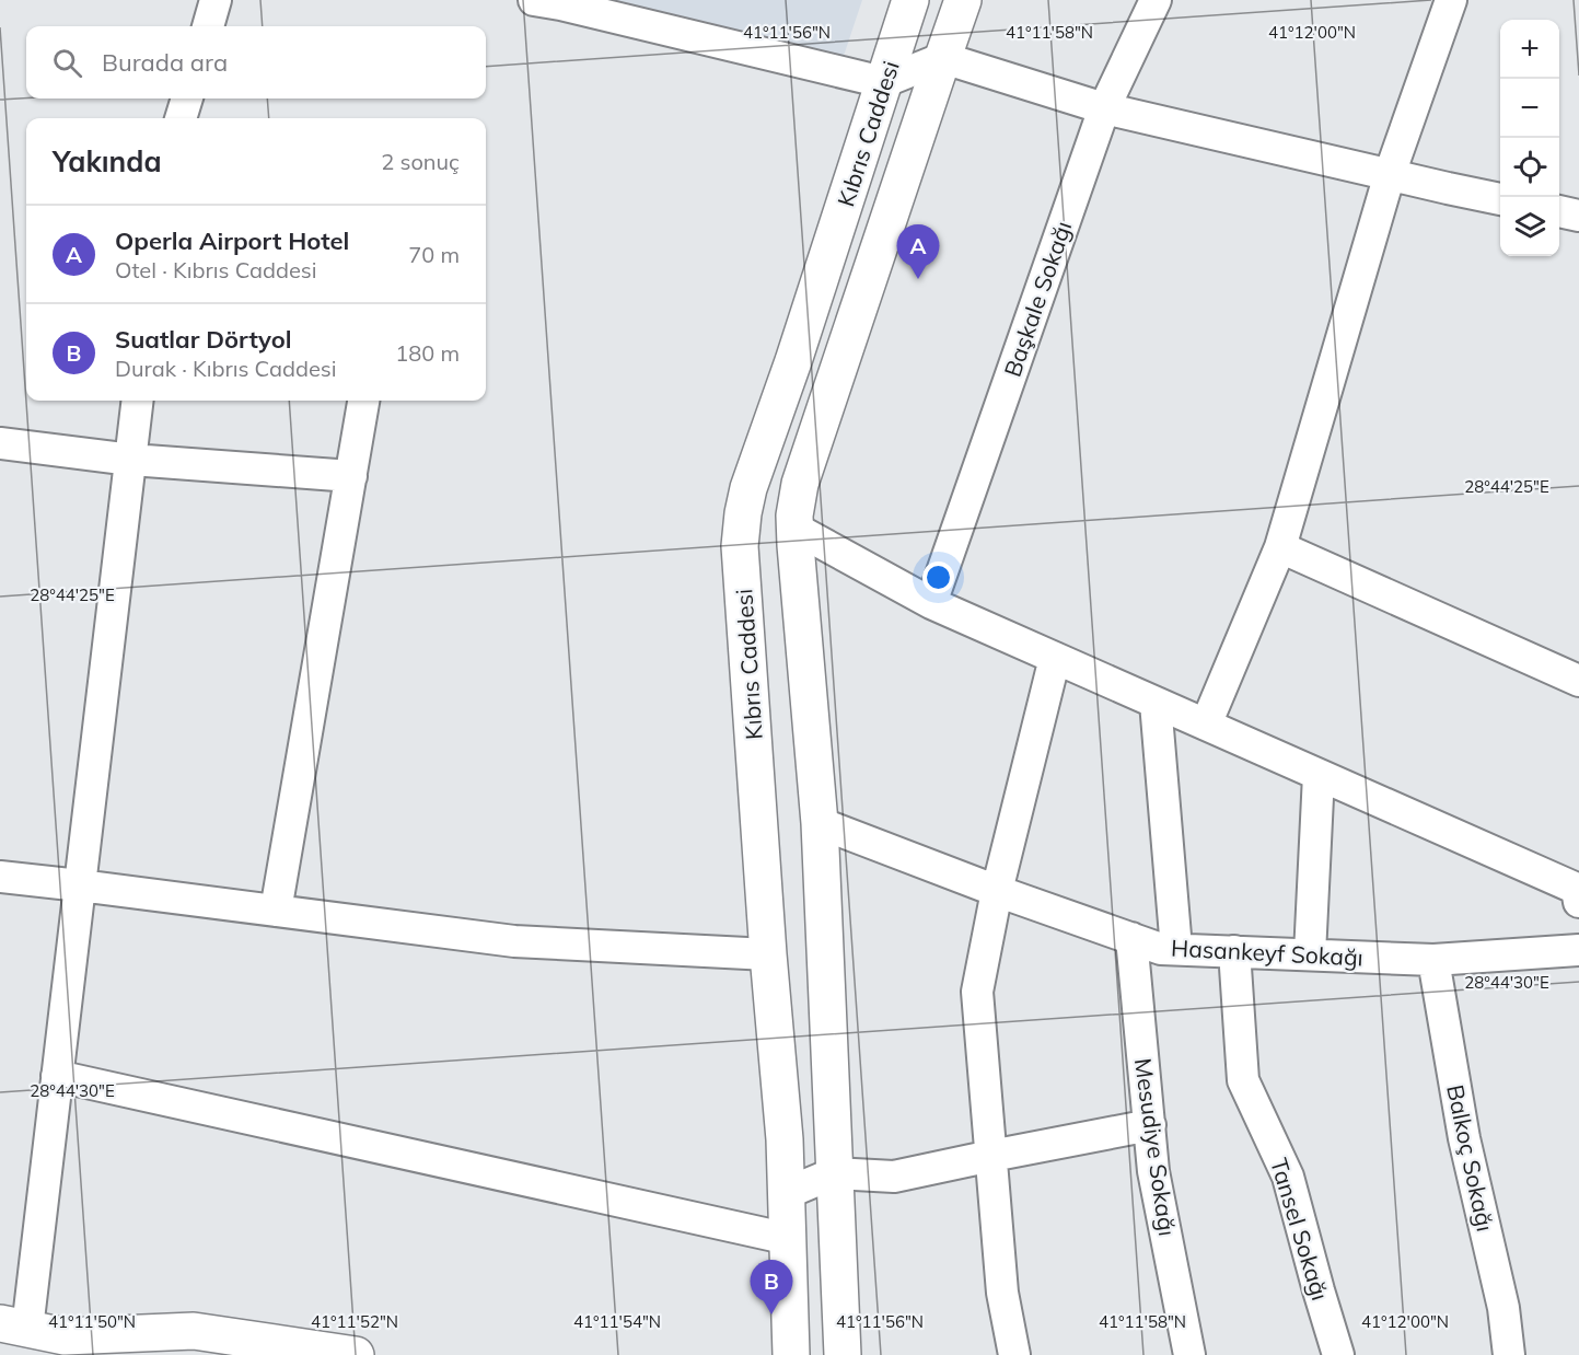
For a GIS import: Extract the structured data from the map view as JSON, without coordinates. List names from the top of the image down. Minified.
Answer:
{"streets":{"main road":["Kıbrıs Caddesi"],"street":["Başkale Sokağı","Hasankeyf Sokağı","Mesudiye Sokağı","Balkoç Sokağı","Tansel Sokağı"]},"crossings":[["Hasankeyf Sokağı","Mesudiye Sokağı"],["Hasankeyf Sokağı","Balkoç Sokağı"],["Hasankeyf Sokağı","Tansel Sokağı"]],"page":{"map_buttons":["+","−"],"search":"Burada ara","heading":["Yakında","2 sonuç"],"list":[{"mark":"A","name":"Operla Airport Hotel","note":"Otel · Kıbrıs Caddesi","value":"70 m"},{"mark":"B","name":"Suatlar Dörtyol","note":"Durak · Kıbrıs Caddesi","value":"180 m"}],"pins":["A","B"]},"coordinates":["41°11'56\"N","41°11'58\"N","41°12'00\"N","28°44'25\"E","28°44'30\"E","41°11'50\"N","41°11'52\"N","41°11'54\"N"]}
